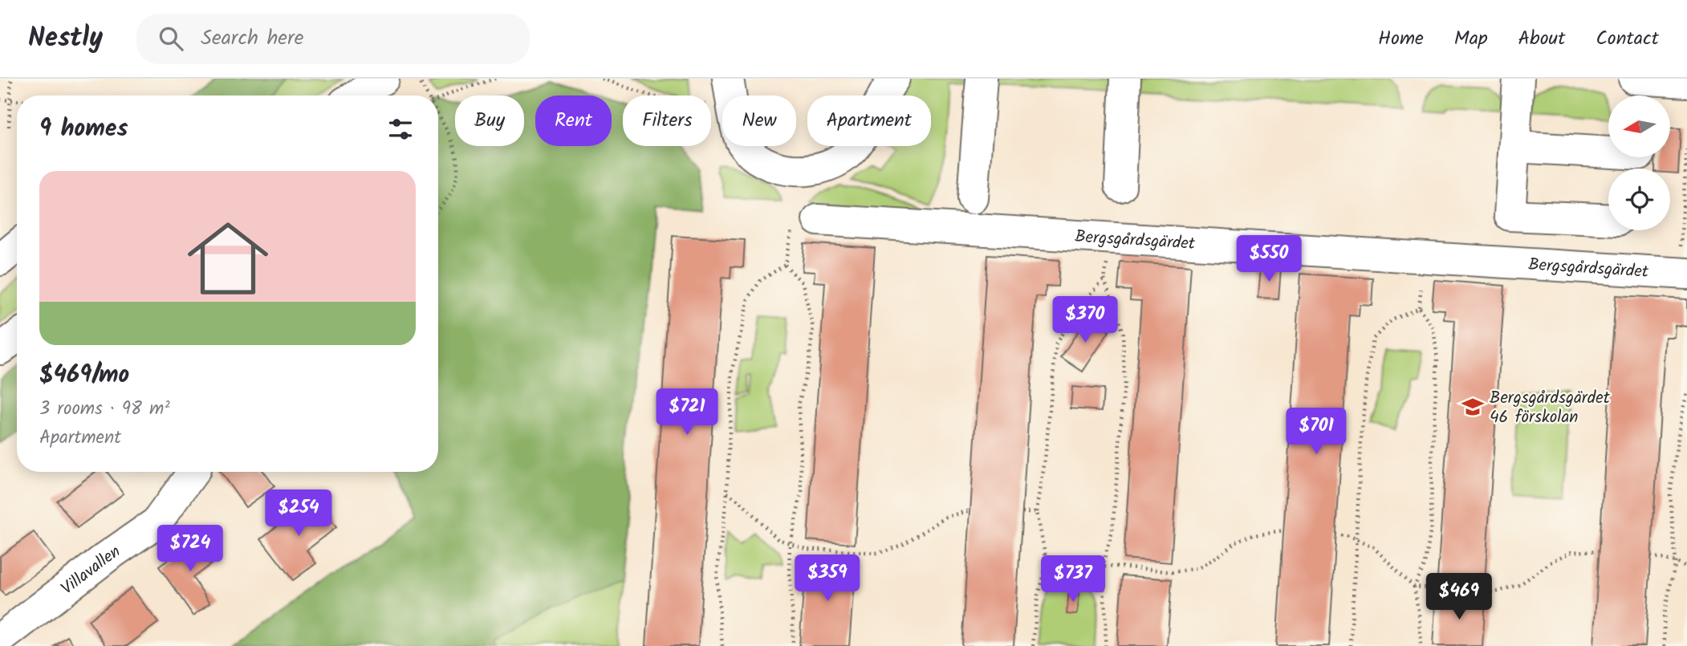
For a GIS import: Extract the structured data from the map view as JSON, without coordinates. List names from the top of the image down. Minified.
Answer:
{"streets":{"street":["Bergsgårdsgärdet","Villavallen"]},"places":{"school or university":["Bergsgårdsgärdet 46 förskolan"]},"north":"left","page":{"header":"Nestly","search":"Search here","nav":["Home","Map","About","Contact"],"chip":["Buy","Rent","Filters","New","Apartment"],"heading":"9 homes","list":[{"name":"$469/mo","note":"3 rooms · 98 m² · Apartment"}],"price":["$550","$370","$721","$701","$254","$724","$359","$737","$469"]}}
